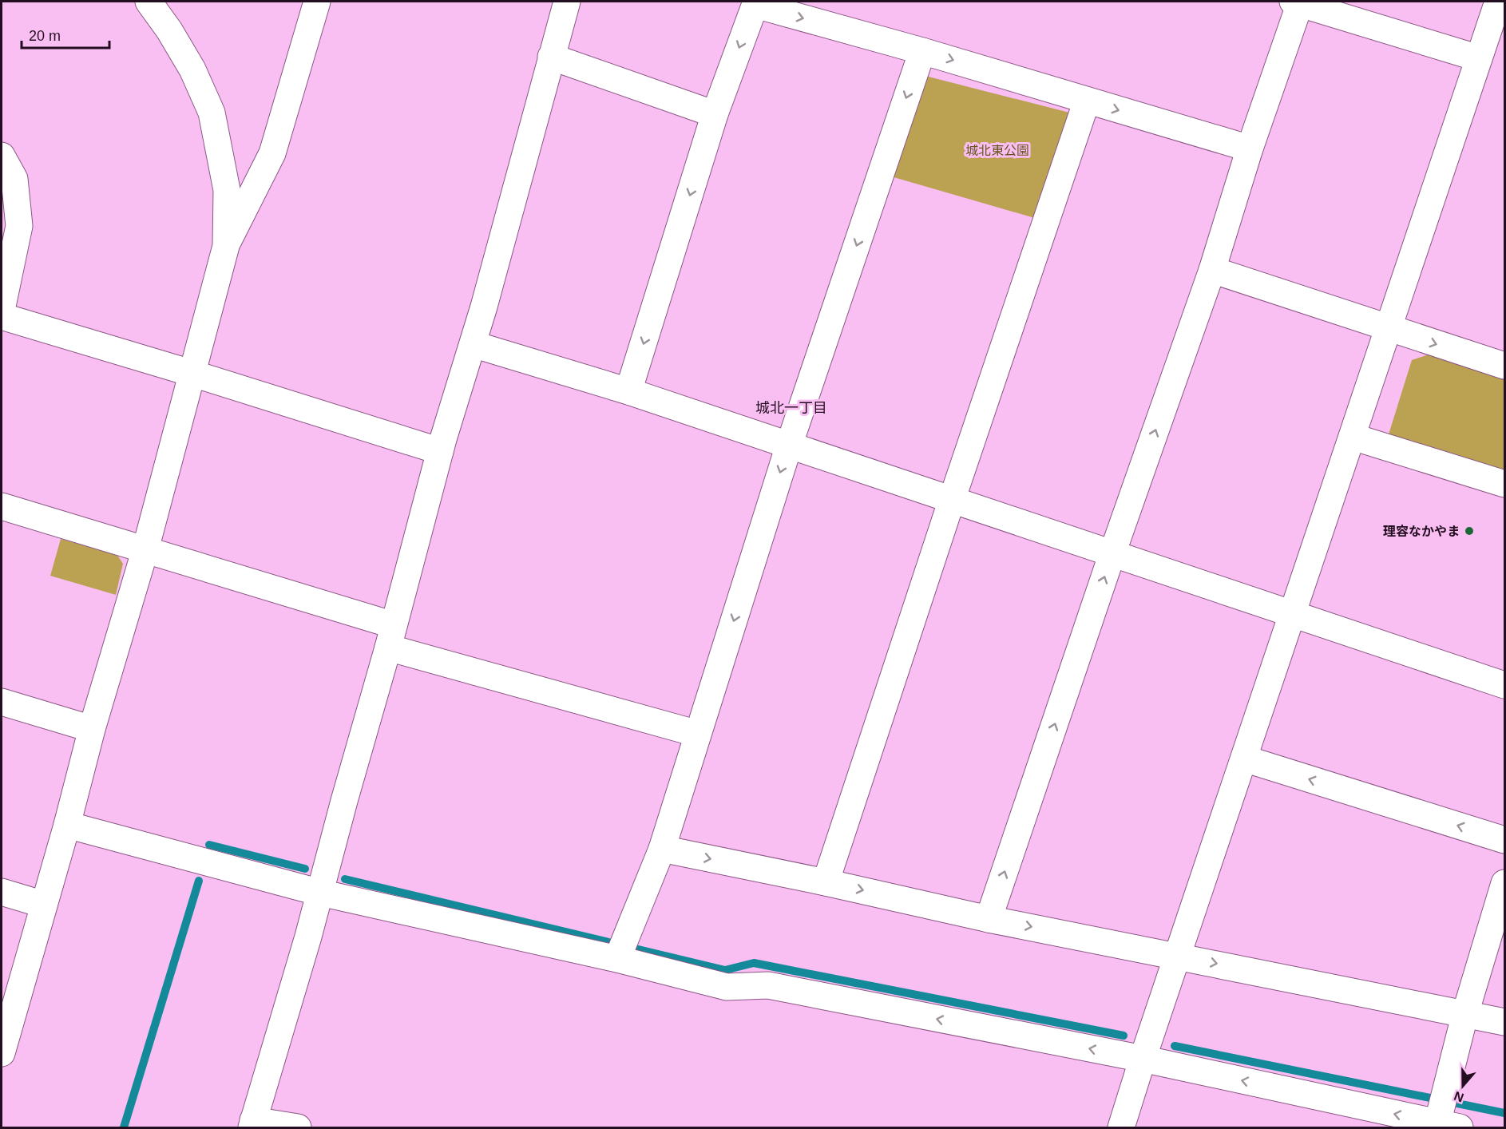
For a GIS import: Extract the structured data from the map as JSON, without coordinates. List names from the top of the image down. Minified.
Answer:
{"districts":["城北一丁目"],"parks":["城北東公園"],"places":["理容なかやま"],"scale_bar":"20 m","north":"bottom"}
